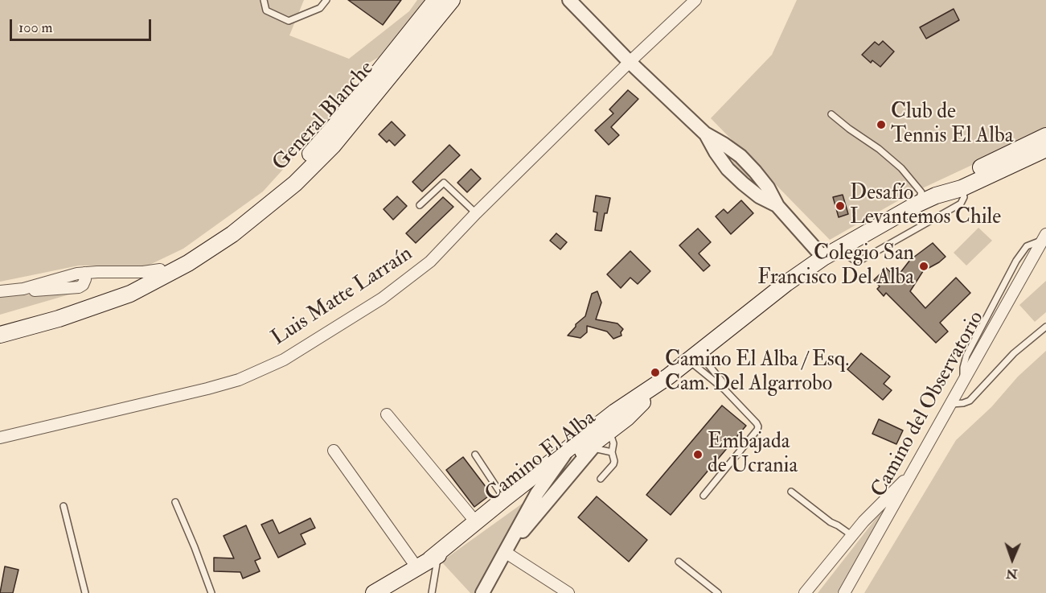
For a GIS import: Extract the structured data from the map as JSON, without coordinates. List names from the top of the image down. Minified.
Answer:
{"streets":{"main road":["General Blanche","Camino El Alba"],"street":["Luis Matte Larraín","Camino del Observatorio"]},"places":["Club de Tennis El Alba","Desafío Levantemos Chile","Colegio San Francisco Del Alba","Camino El Alba / Esq. Cam. Del Algarrobo","Embajada de Ucrania"],"scale_bar":"100 m","north":"bottom"}
